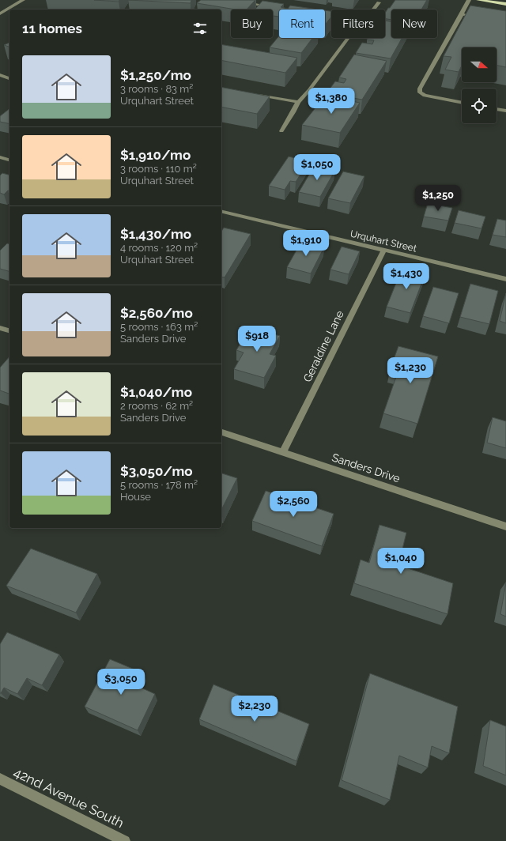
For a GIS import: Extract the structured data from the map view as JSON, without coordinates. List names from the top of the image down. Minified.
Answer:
{"streets":{"street":["Urquhart Street","Geraldine Lane","Sanders Drive","42nd Avenue South"]},"crossings":[["Urquhart Street","Geraldine Lane"],["Geraldine Lane","Sanders Drive"]],"north":"right","page":{"chip":["Buy","Rent","Filters","New"],"heading":"11 homes","list":[{"name":"$1,250/mo","note":"3 rooms · 83 m² · Urquhart Street"},{"name":"$1,910/mo","note":"3 rooms · 110 m² · Urquhart Street"},{"name":"$1,430/mo","note":"4 rooms · 120 m² · Urquhart Street"},{"name":"$2,560/mo","note":"5 rooms · 163 m² · Sanders Drive"},{"name":"$1,040/mo","note":"2 rooms · 62 m² · Sanders Drive"},{"name":"$3,050/mo","note":"5 rooms · 178 m² · House"}],"price":["$1,380","$1,050","$1,250","$1,910","$1,430","$918","$1,230","$2,560","$1,040","$3,050","$2,230"]}}
